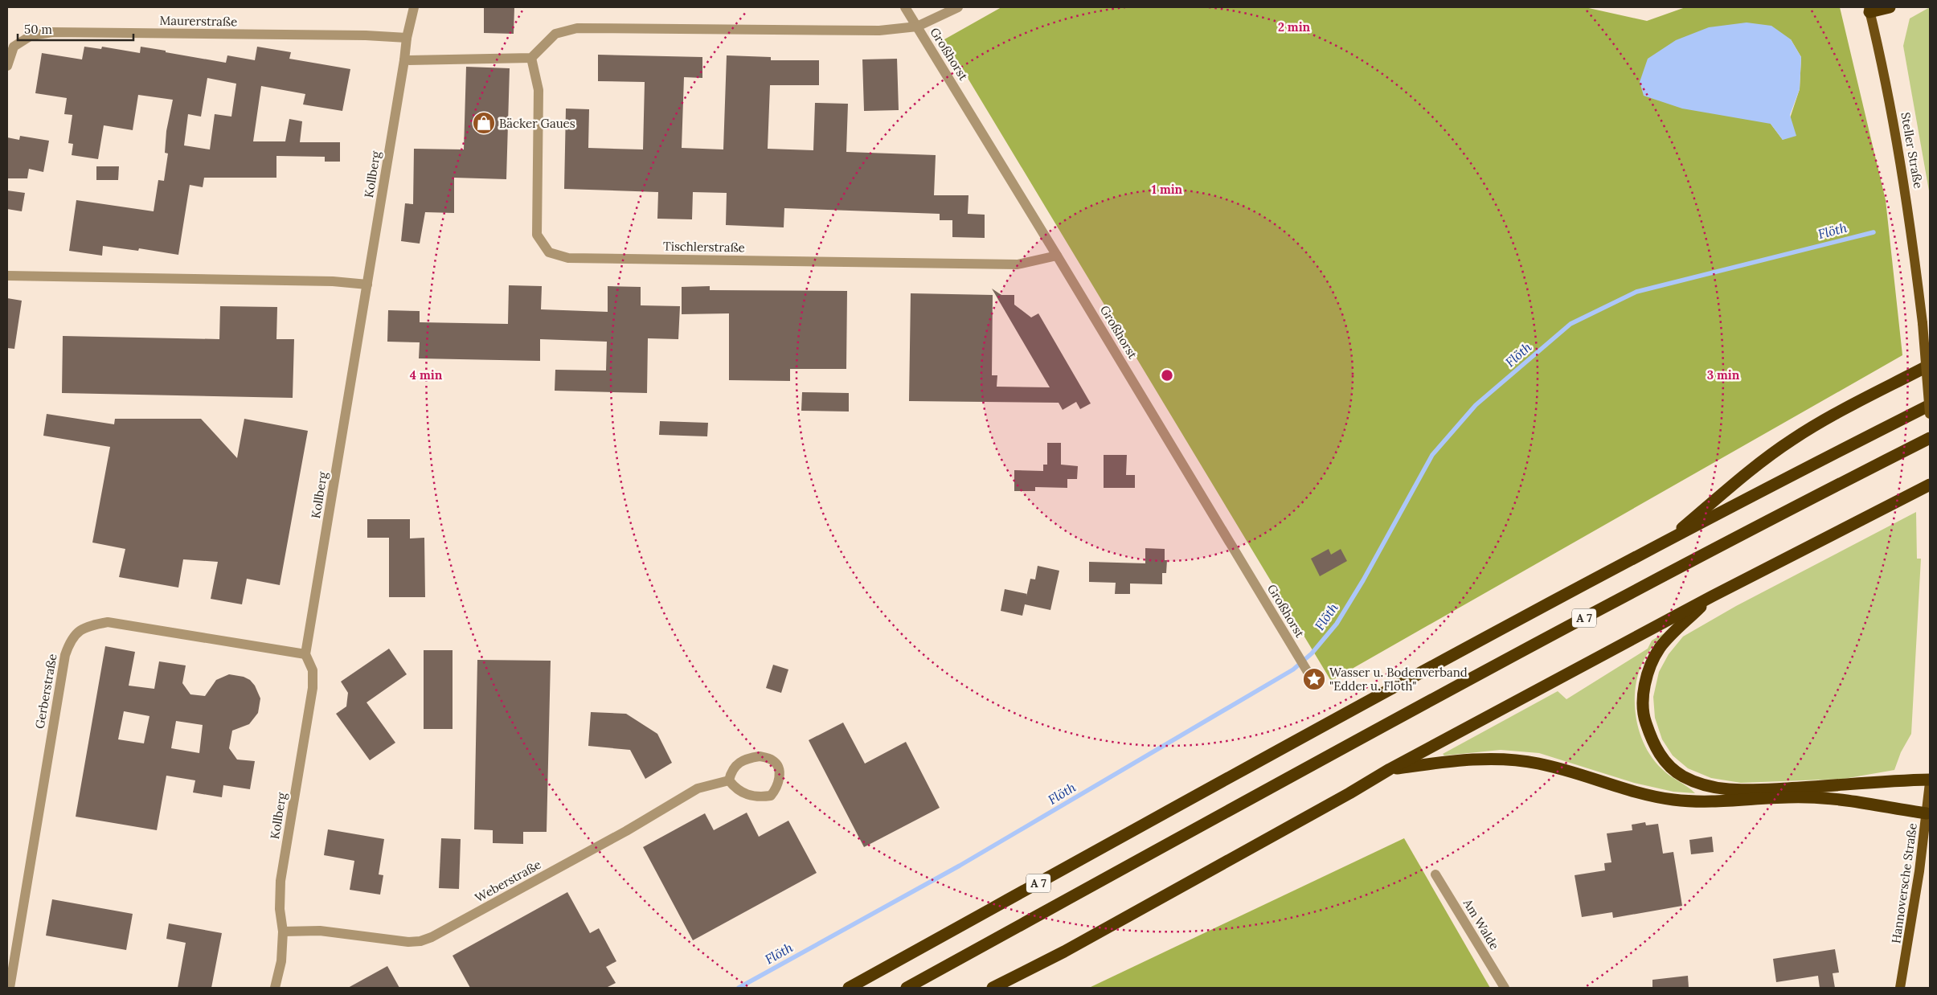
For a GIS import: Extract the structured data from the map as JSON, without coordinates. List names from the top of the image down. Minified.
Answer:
{"streets":{"highway":["A 7"],"main road":["Steller Straße","Hannoversche Straße"],"street":["Maurerstraße","Großhorst","Kollberg","Tischlerstraße","Gerberstraße","Weberstraße","Am Walde"]},"crossings":[["Maurerstraße","Kollberg"],["Großhorst","Tischlerstraße"],["Kollberg","Gerberstraße"],["Kollberg","Weberstraße"]],"water":["Flöth"],"places":{"shop":["Bäcker Gaues"],"place":["Wasser u. Bodenverband \"Edder u. Flöth\""]},"scale_bar":"50 m","rings":["2 min","1 min","3 min","4 min"]}
